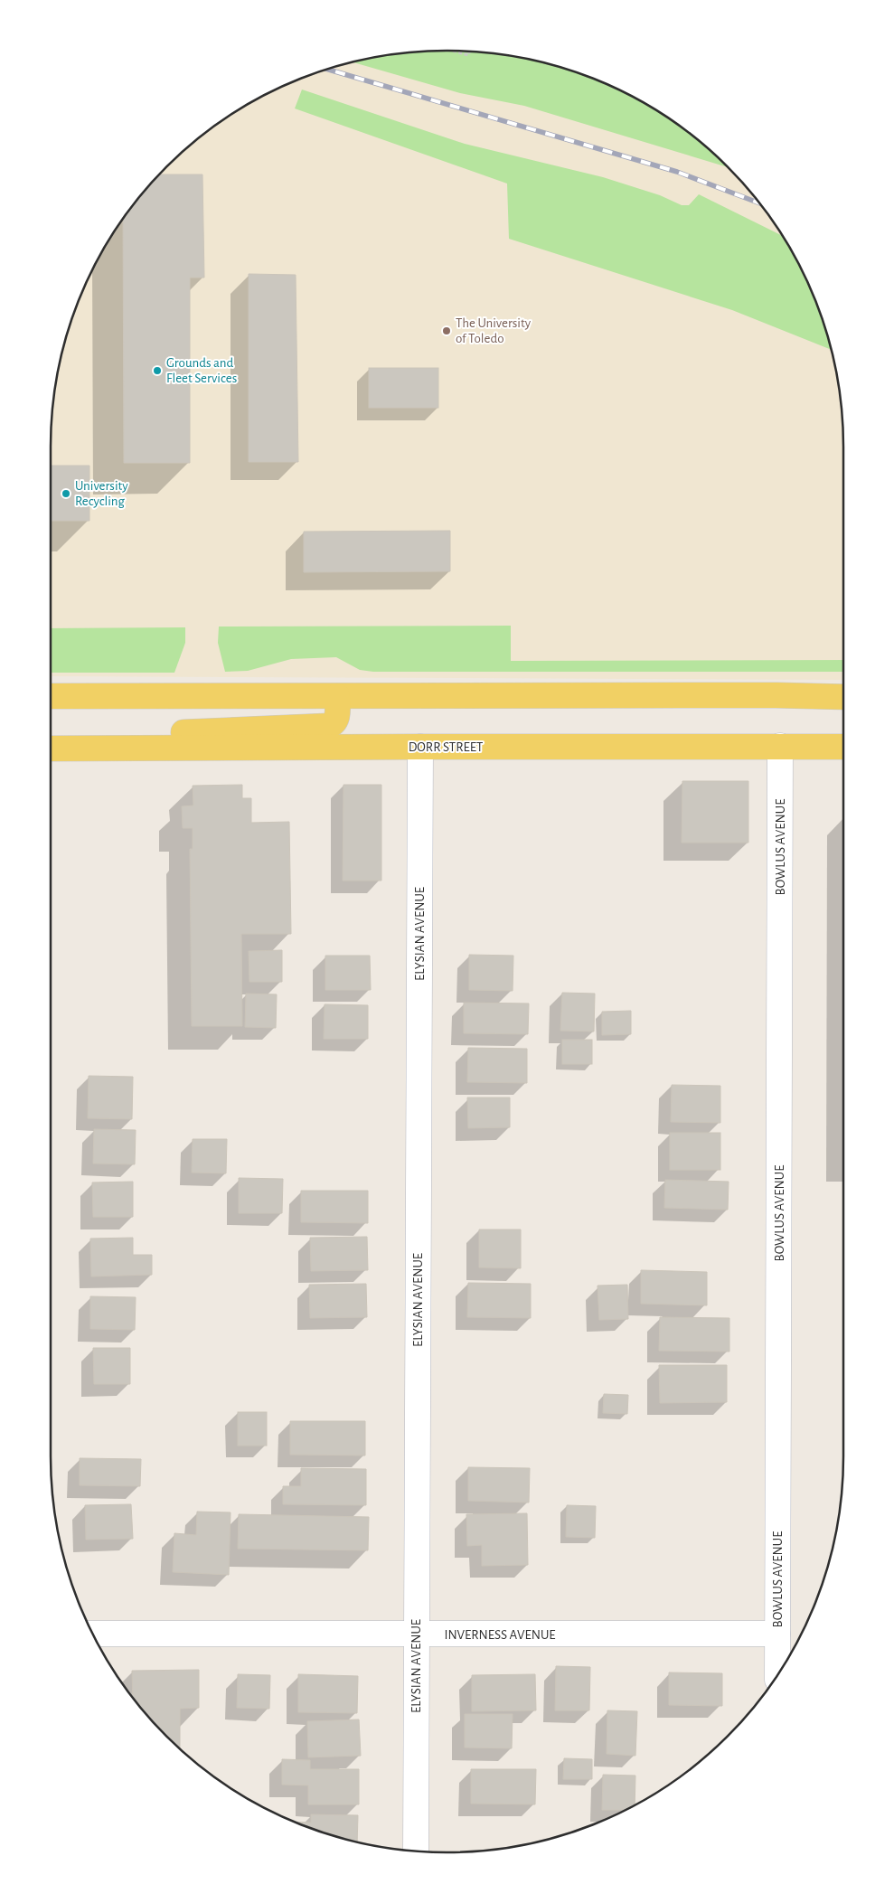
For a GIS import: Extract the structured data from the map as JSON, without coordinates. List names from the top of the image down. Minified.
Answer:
{"streets":{"main road":["DORR STREET"],"street":["BOWLUS AVENUE","ELYSIAN AVENUE","INVERNESS AVENUE"]},"crossings":[["DORR STREET","BOWLUS AVENUE"],["DORR STREET","ELYSIAN AVENUE"],["BOWLUS AVENUE","INVERNESS AVENUE"],["ELYSIAN AVENUE","INVERNESS AVENUE"]],"places":["The University of Toledo","Grounds and Fleet Services","University Recycling"]}
